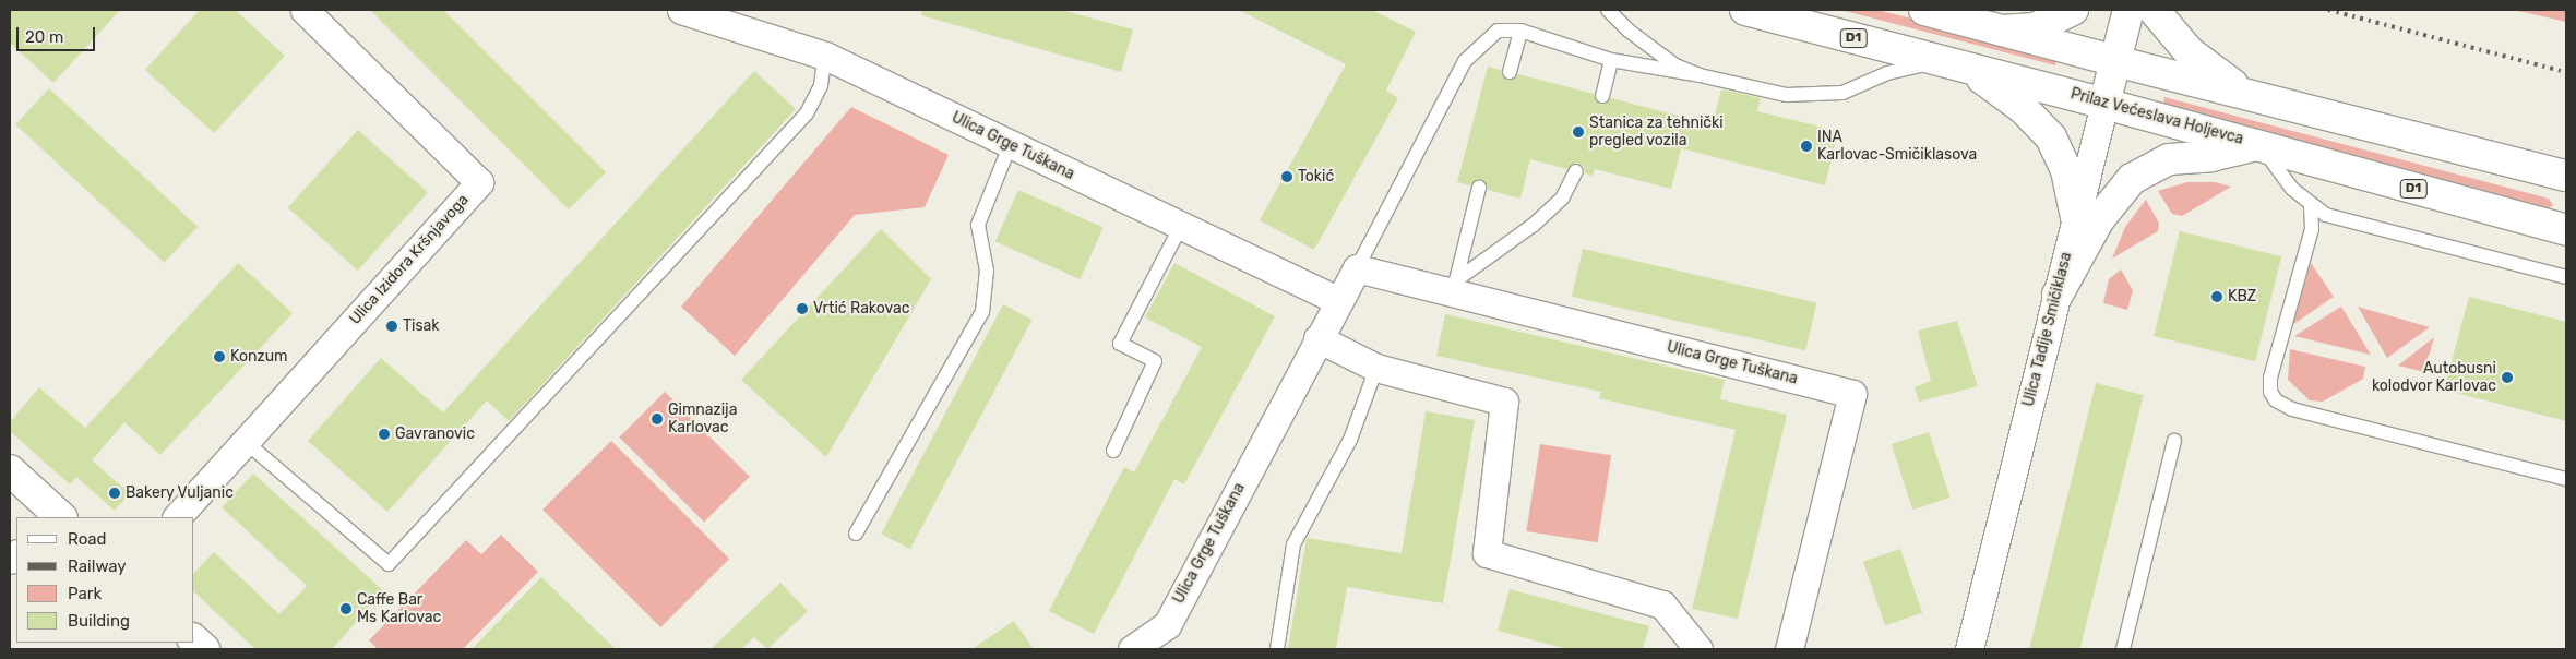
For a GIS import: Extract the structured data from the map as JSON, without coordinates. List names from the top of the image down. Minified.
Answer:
{"streets":{"main road":["D1","Prilaz Većeslava Holjevca","Ulica Tadije Smičiklasa"],"street":["Ulica Grge Tuškana","Ulica Izidora Kršnjavoga"]},"crossings":[["Prilaz Većeslava Holjevca","Ulica Tadije Smičiklasa"]],"places":["Stanica za tehnički pregled vozila","INA Karlovac-Smičiklasova","Tokić","KBZ","Vrtić Rakovac","Tisak","Konzum","Autobusni kolodvor Karlovac","Gimnazija Karlovac","Gavranovic","Bakery Vuljanic","Caffe Bar Ms Karlovac"],"legend":["Road","Railway","Park","Building"],"scale_bar":"20 m"}
